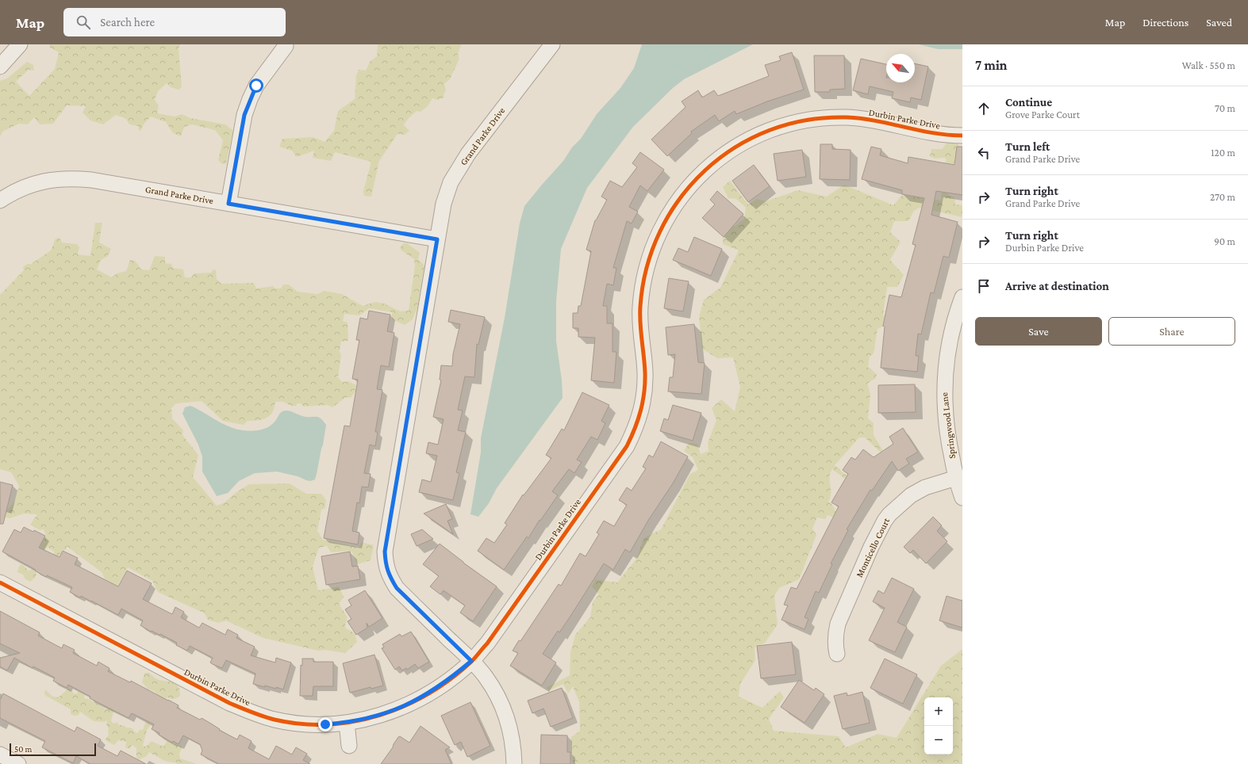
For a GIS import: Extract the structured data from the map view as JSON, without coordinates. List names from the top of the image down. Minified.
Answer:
{"streets":{"street":["Durbin Parke Drive","Grand Parke Drive","Springwood Lane","Monticello Court"]},"crossings":[["Durbin Parke Drive","Grand Parke Drive"],["Springwood Lane","Monticello Court"]],"scale_bar":"50 m","north":"top left","page":{"header":"Map","search":"Search here","nav":["Map","Directions","Saved"],"heading":["7 min","Walk · 550 m"],"list":[["Continue","Grove Parke Court","70 m"],["Turn left","Grand Parke Drive","120 m"],["Turn right","Grand Parke Drive","270 m"],["Turn right","Durbin Parke Drive","90 m"],"Arrive at destination"],"buttons":["Save","Share"],"map_buttons":["+","−"],"scale":"50 m"}}
